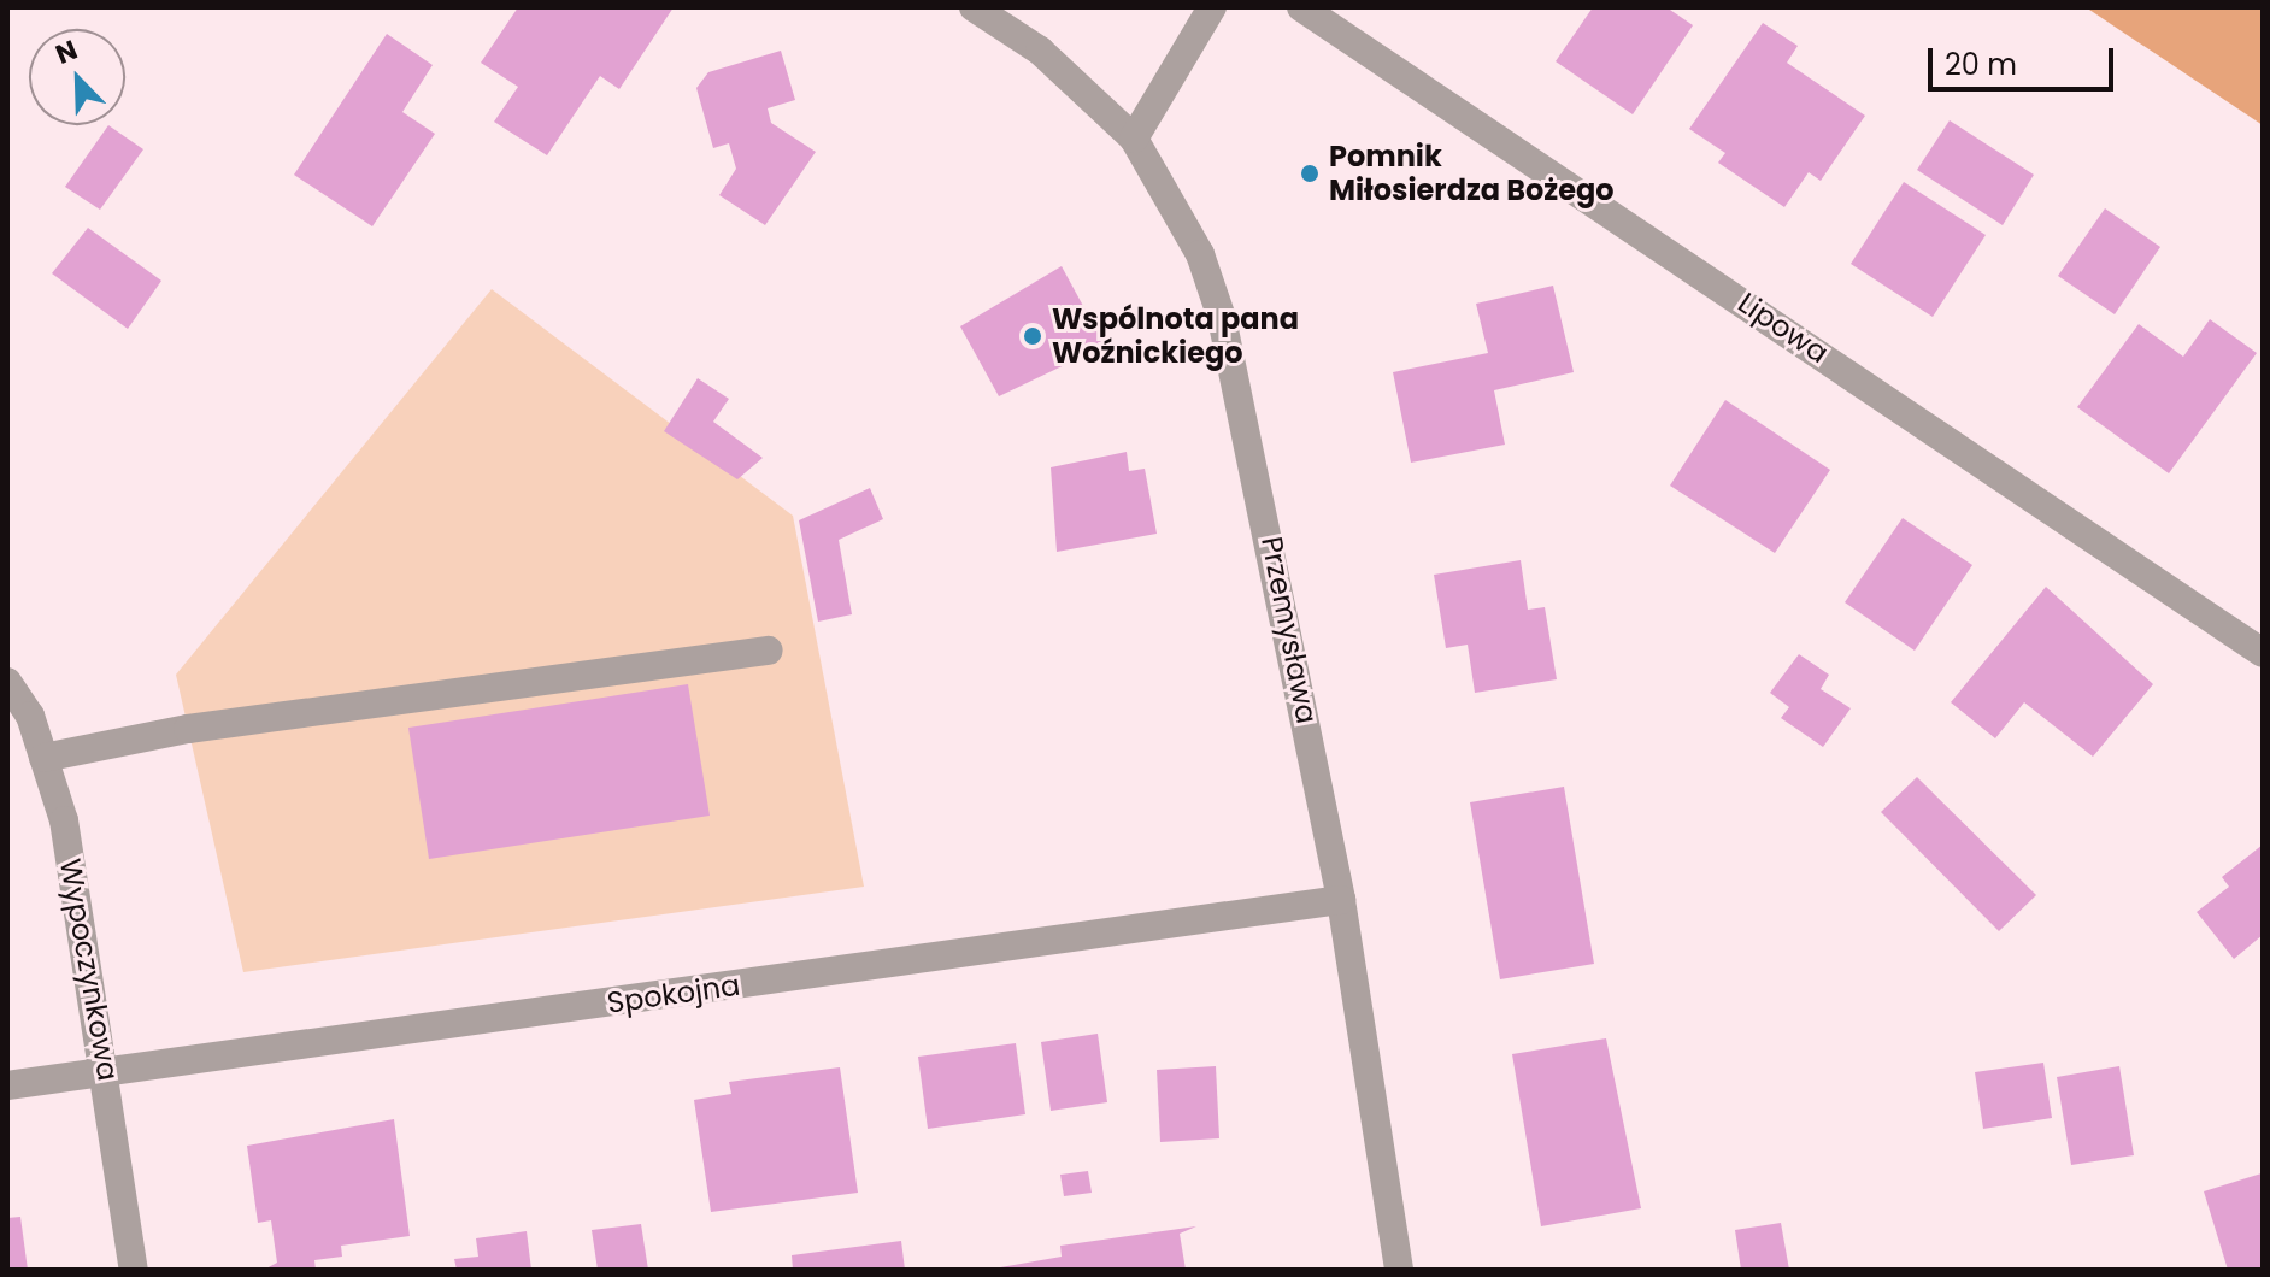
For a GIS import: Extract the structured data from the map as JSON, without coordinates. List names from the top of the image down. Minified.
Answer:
{"streets":{"street":["Lipowa","Przemysława","Wypoczynkowa","Spokojna"]},"crossings":[["Przemysława","Spokojna"],["Wypoczynkowa","Spokojna"]],"places":["Pomnik Miłosierdza Bożego","Wspólnota pana Woźnickiego"],"scale_bar":"20 m","north":"top left"}
